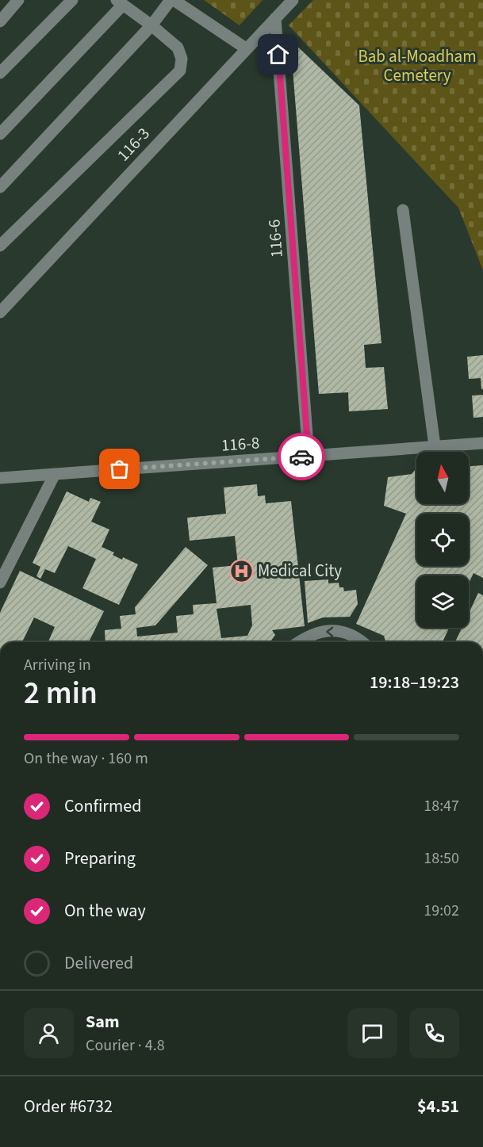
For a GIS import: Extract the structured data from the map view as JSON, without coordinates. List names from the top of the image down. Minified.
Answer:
{"streets":{"street":["116-3","116-6","116-8"]},"crossings":[["116-3","116-6"],["116-6","116-8"]],"parks":["Bab al-Moadham Cemetery"],"places":{"hospital":["Medical City"]},"north":"top","page":{"heading":["2 min","Arriving in","19:18–19:23"],"panel":["Sam","Courier · 4.8","Order #6732","$4.51"],"bar":"On the way · 160 m","list":[["Confirmed","18:47"],["Preparing","18:50"],["On the way","19:02"],"Delivered"]}}
